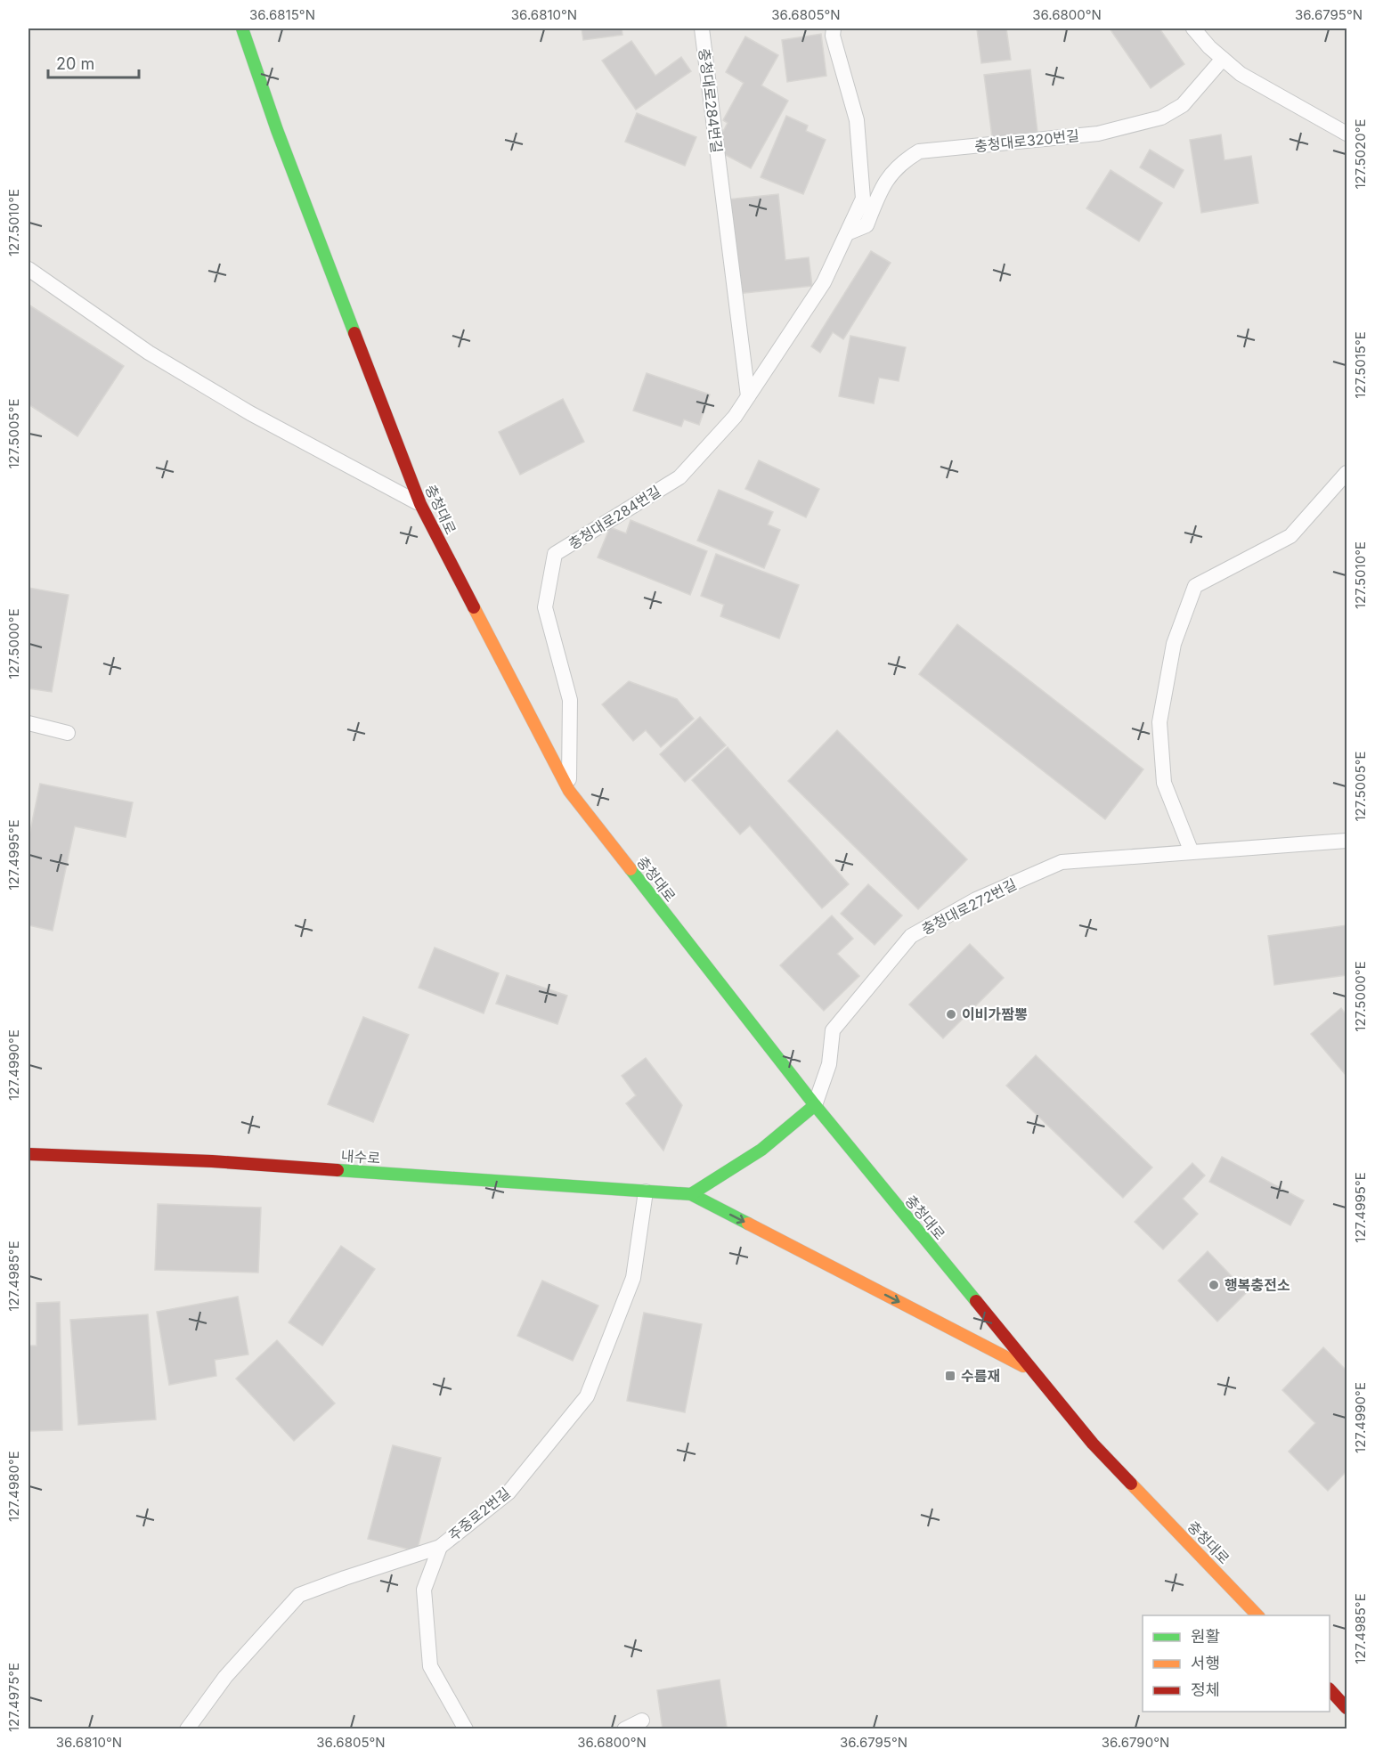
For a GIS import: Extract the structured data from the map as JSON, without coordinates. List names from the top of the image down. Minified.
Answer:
{"streets":{"main road":["충청대로","내수로"],"lane":["충청대로284번길","충청대로320번길","충청대로272번길","주중로2번길"]},"crossings":[["충청대로284번길","충청대로320번길"],["충청대로284번길","충청대로"],["충청대로","충청대로272번길"],["내수로","주중로2번길"]],"places":{"other":["이비가짬뽕","행복충전소"],"transit":["수름재"]},"legend":["원활","서행","정체"],"scale_bar":"20 m","coordinates":["36.6815°N","36.6810°N","36.6805°N","36.6800°N","36.6795°N","127.5020°E","127.5010°E","127.5015°E","127.5005°E","127.5000°E","127.4995°E","127.4990°E","127.4985°E","127.4980°E","127.4975°E","36.6790°N"]}
